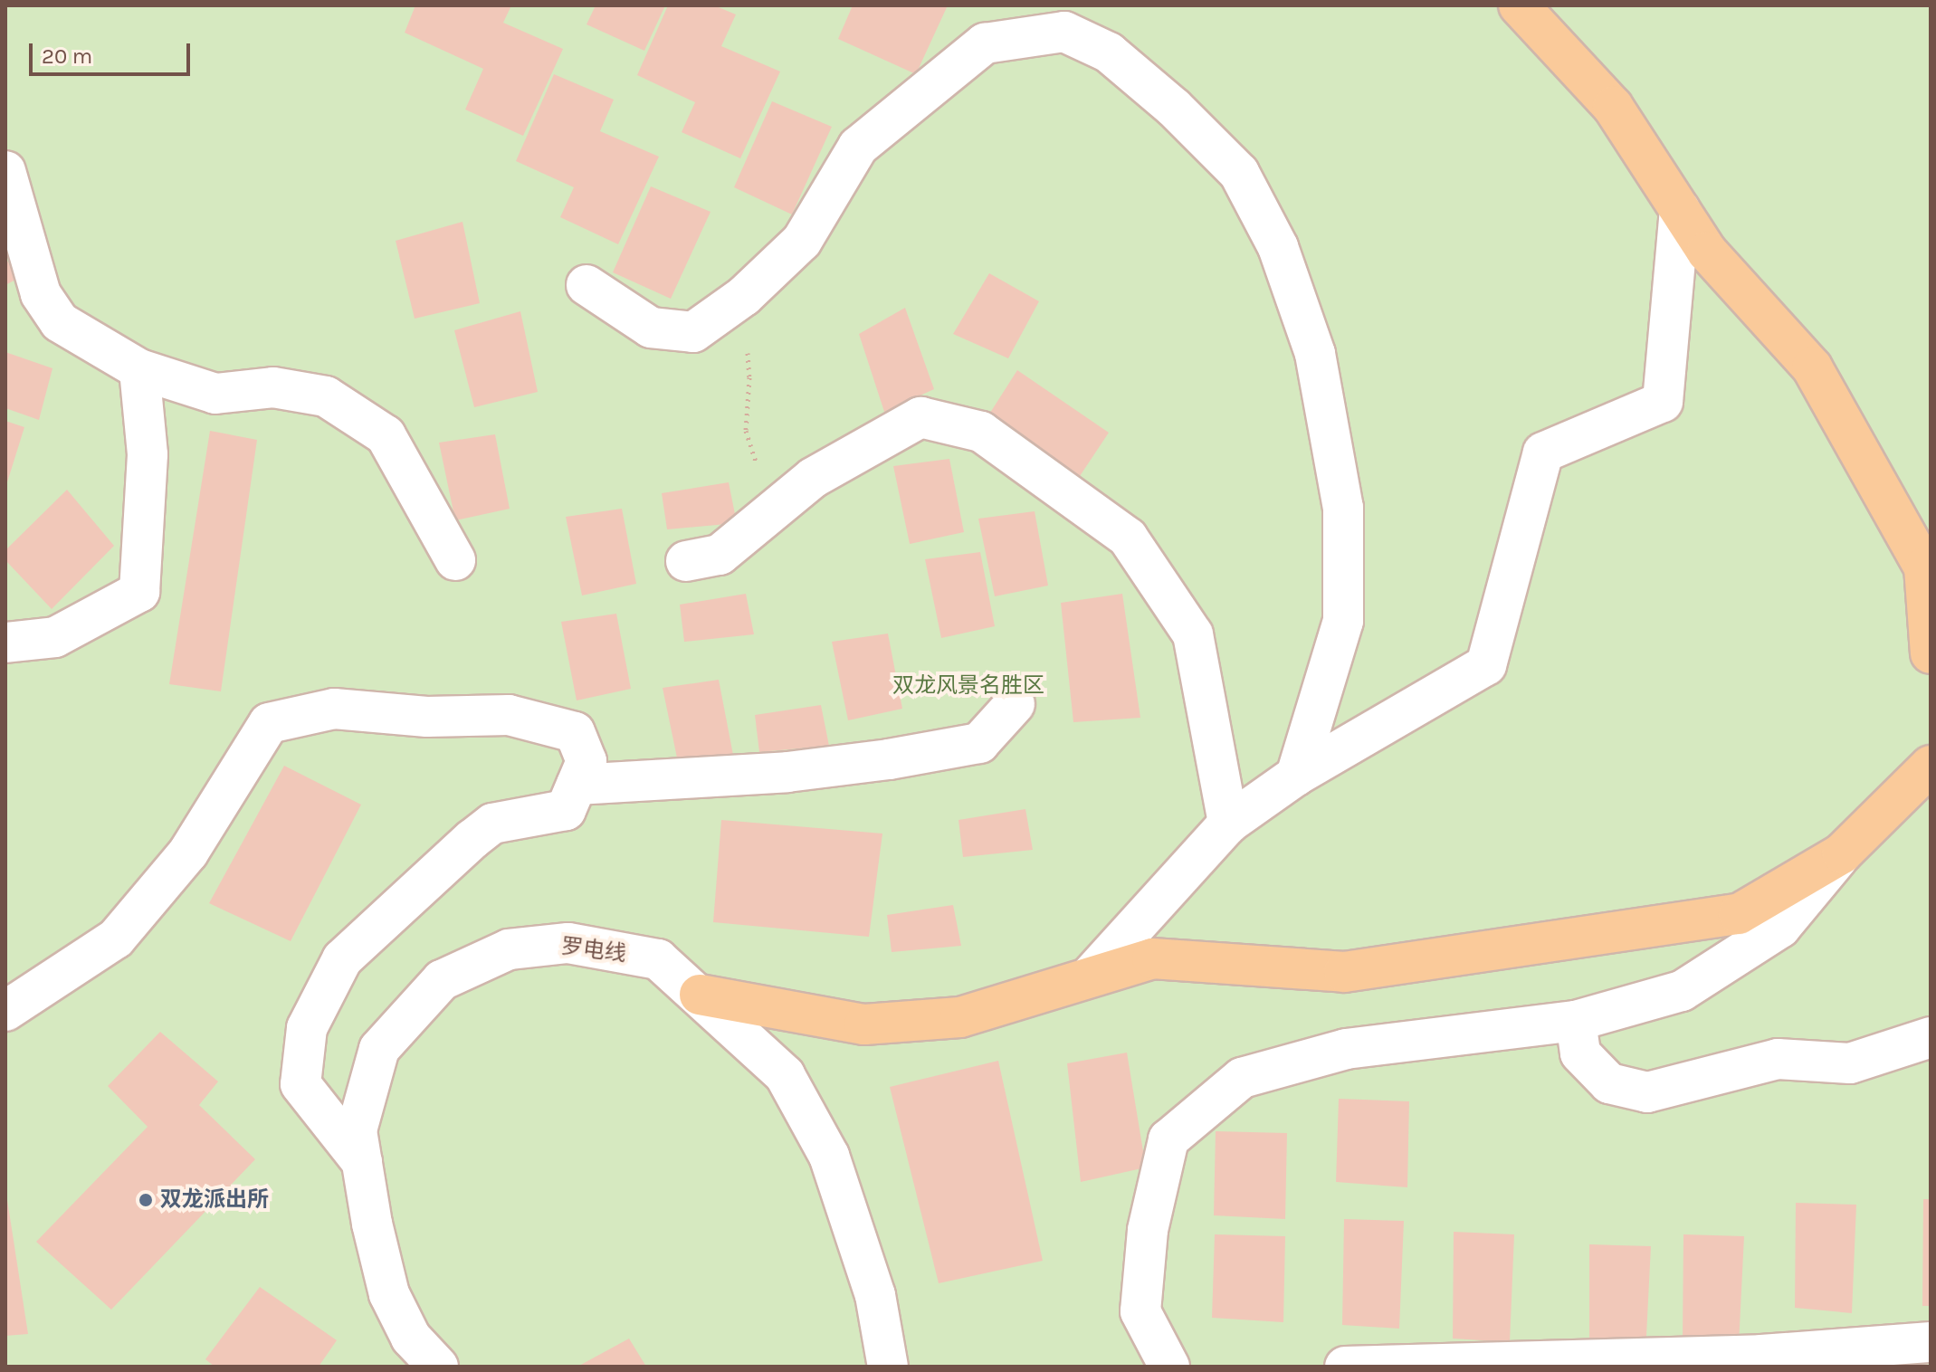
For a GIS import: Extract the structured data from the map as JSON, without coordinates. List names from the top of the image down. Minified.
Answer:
{"streets":{"street":["罗电线"]},"parks":["双龙风景名胜区"],"places":["双龙派出所"],"scale_bar":"20 m"}
